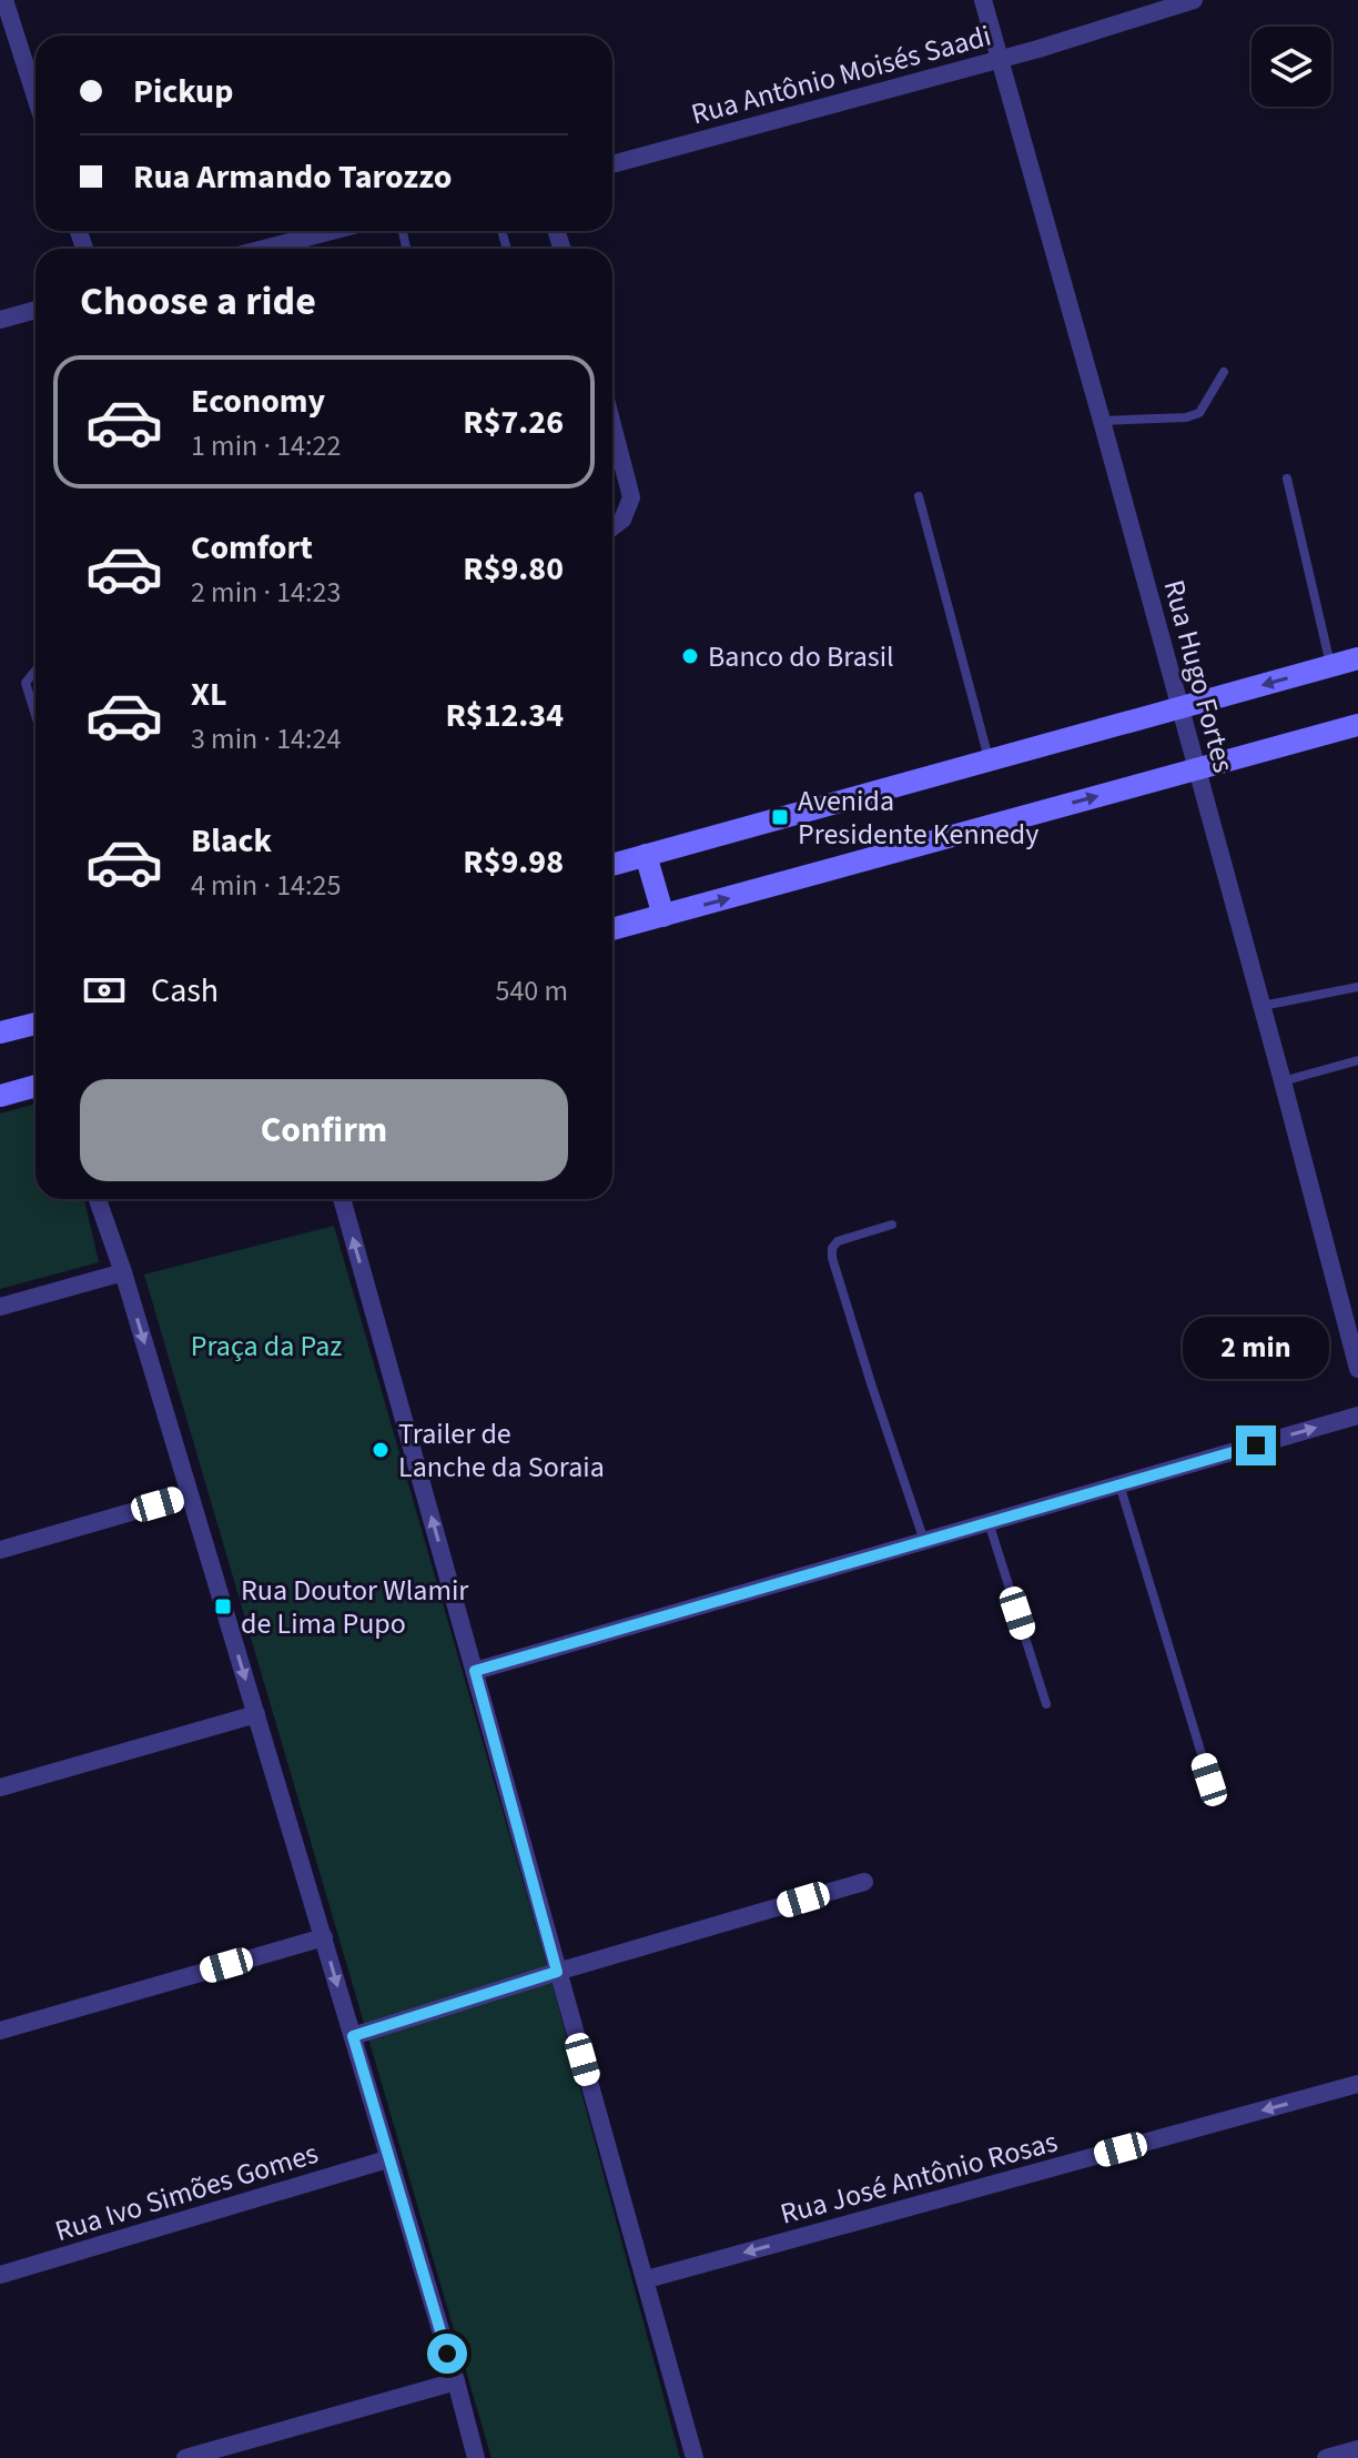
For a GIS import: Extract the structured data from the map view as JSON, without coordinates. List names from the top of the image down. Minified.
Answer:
{"streets":{"street":["Rua Antônio Moisés Saadi","Rua Hugo Fortes","Rua José Antônio Rosas","Rua Ivo Simões Gomes"]},"crossings":[["Rua Antônio Moisés Saadi","Rua Hugo Fortes"]],"one_way":["Rua José Antônio Rosas"],"parks":["Praça da Paz"],"places":{"other":["Banco do Brasil","Trailer de Lanche da Soraia"],"transit":["Avenida Presidente Kennedy","Rua Doutor Wlamir de Lima Pupo"]},"page":{"banner":["Pickup","Rua Armando Tarozzo"],"heading":"Choose a ride","list":[{"name":"Economy","note":"1 min · 14:22","value":"R$7.26"},{"name":"Comfort","note":"2 min · 14:23","value":"R$9.80"},{"name":"XL","note":"3 min · 14:24","value":"R$12.34"},{"name":"Black","note":"4 min · 14:25","value":"R$9.98"}],"pay":["Cash","540 m"],"buttons":"Confirm","bubble":"2 min"}}
